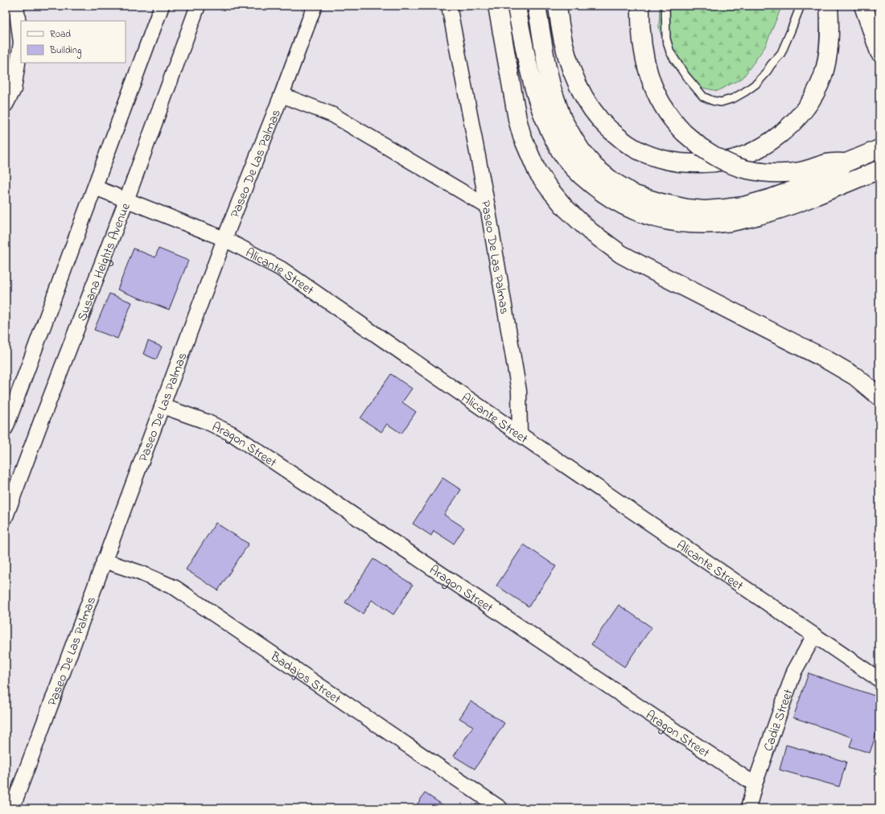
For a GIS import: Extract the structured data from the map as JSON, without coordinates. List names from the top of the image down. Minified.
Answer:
{"streets":{"street":["Paseo De Las Palmas","Susana Heights Avenue","Alicante Street","Aragon Street","Badajos Street","Cadiz Street"]},"crossings":[["Paseo De Las Palmas","Alicante Street"],["Paseo De Las Palmas","Aragon Street"],["Paseo De Las Palmas","Badajos Street"],["Susana Heights Avenue","Alicante Street"],["Alicante Street","Cadiz Street"],["Aragon Street","Cadiz Street"]],"legend":["Road","Building"]}
